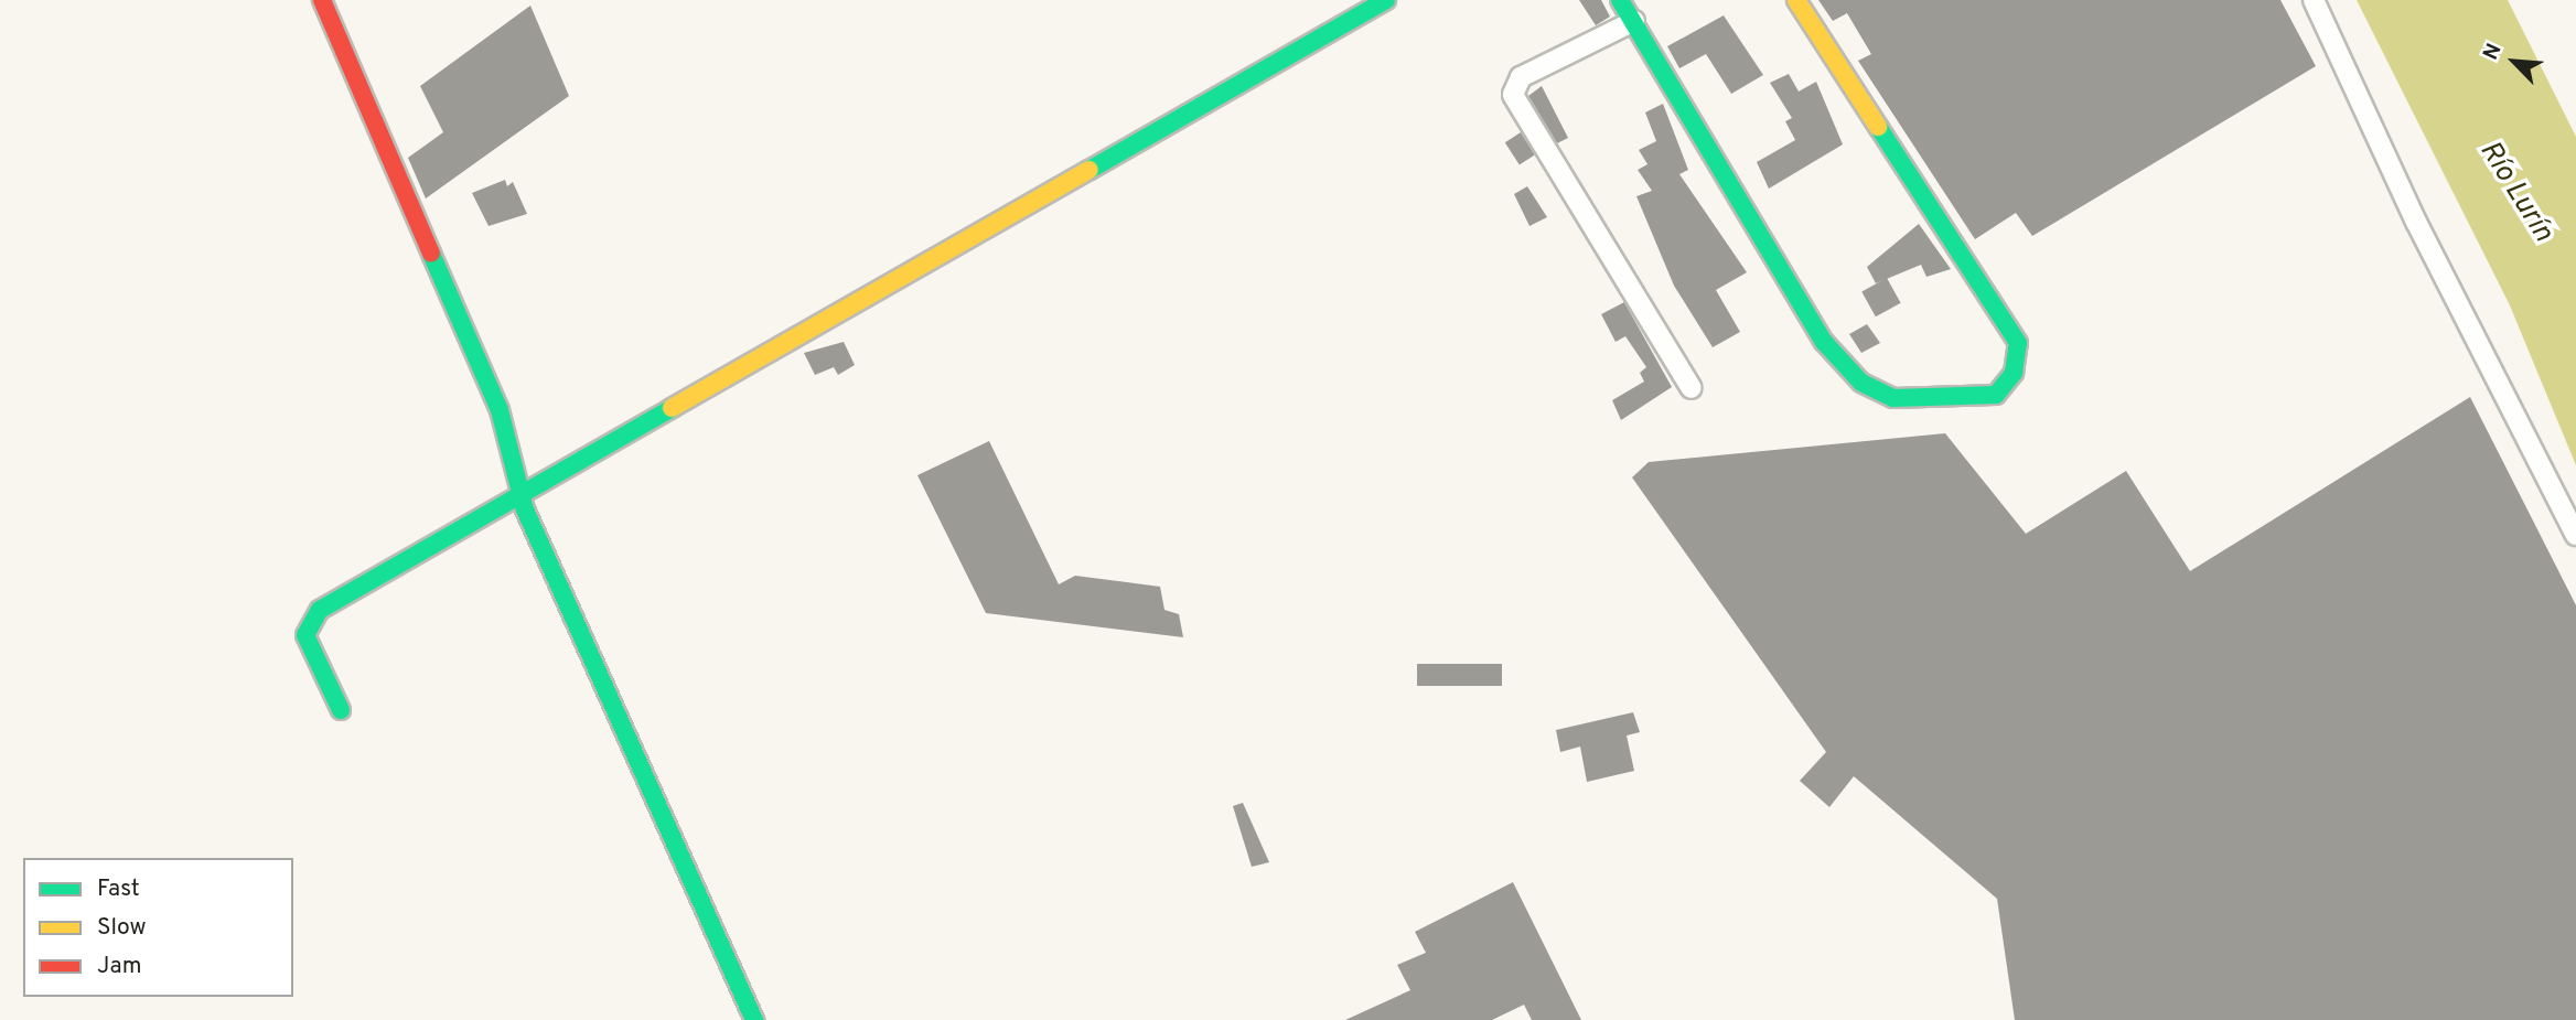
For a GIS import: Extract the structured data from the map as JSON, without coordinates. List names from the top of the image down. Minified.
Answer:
{"water":["Río Lurín"],"legend":["Fast","Slow","Jam"],"north":"top left"}
